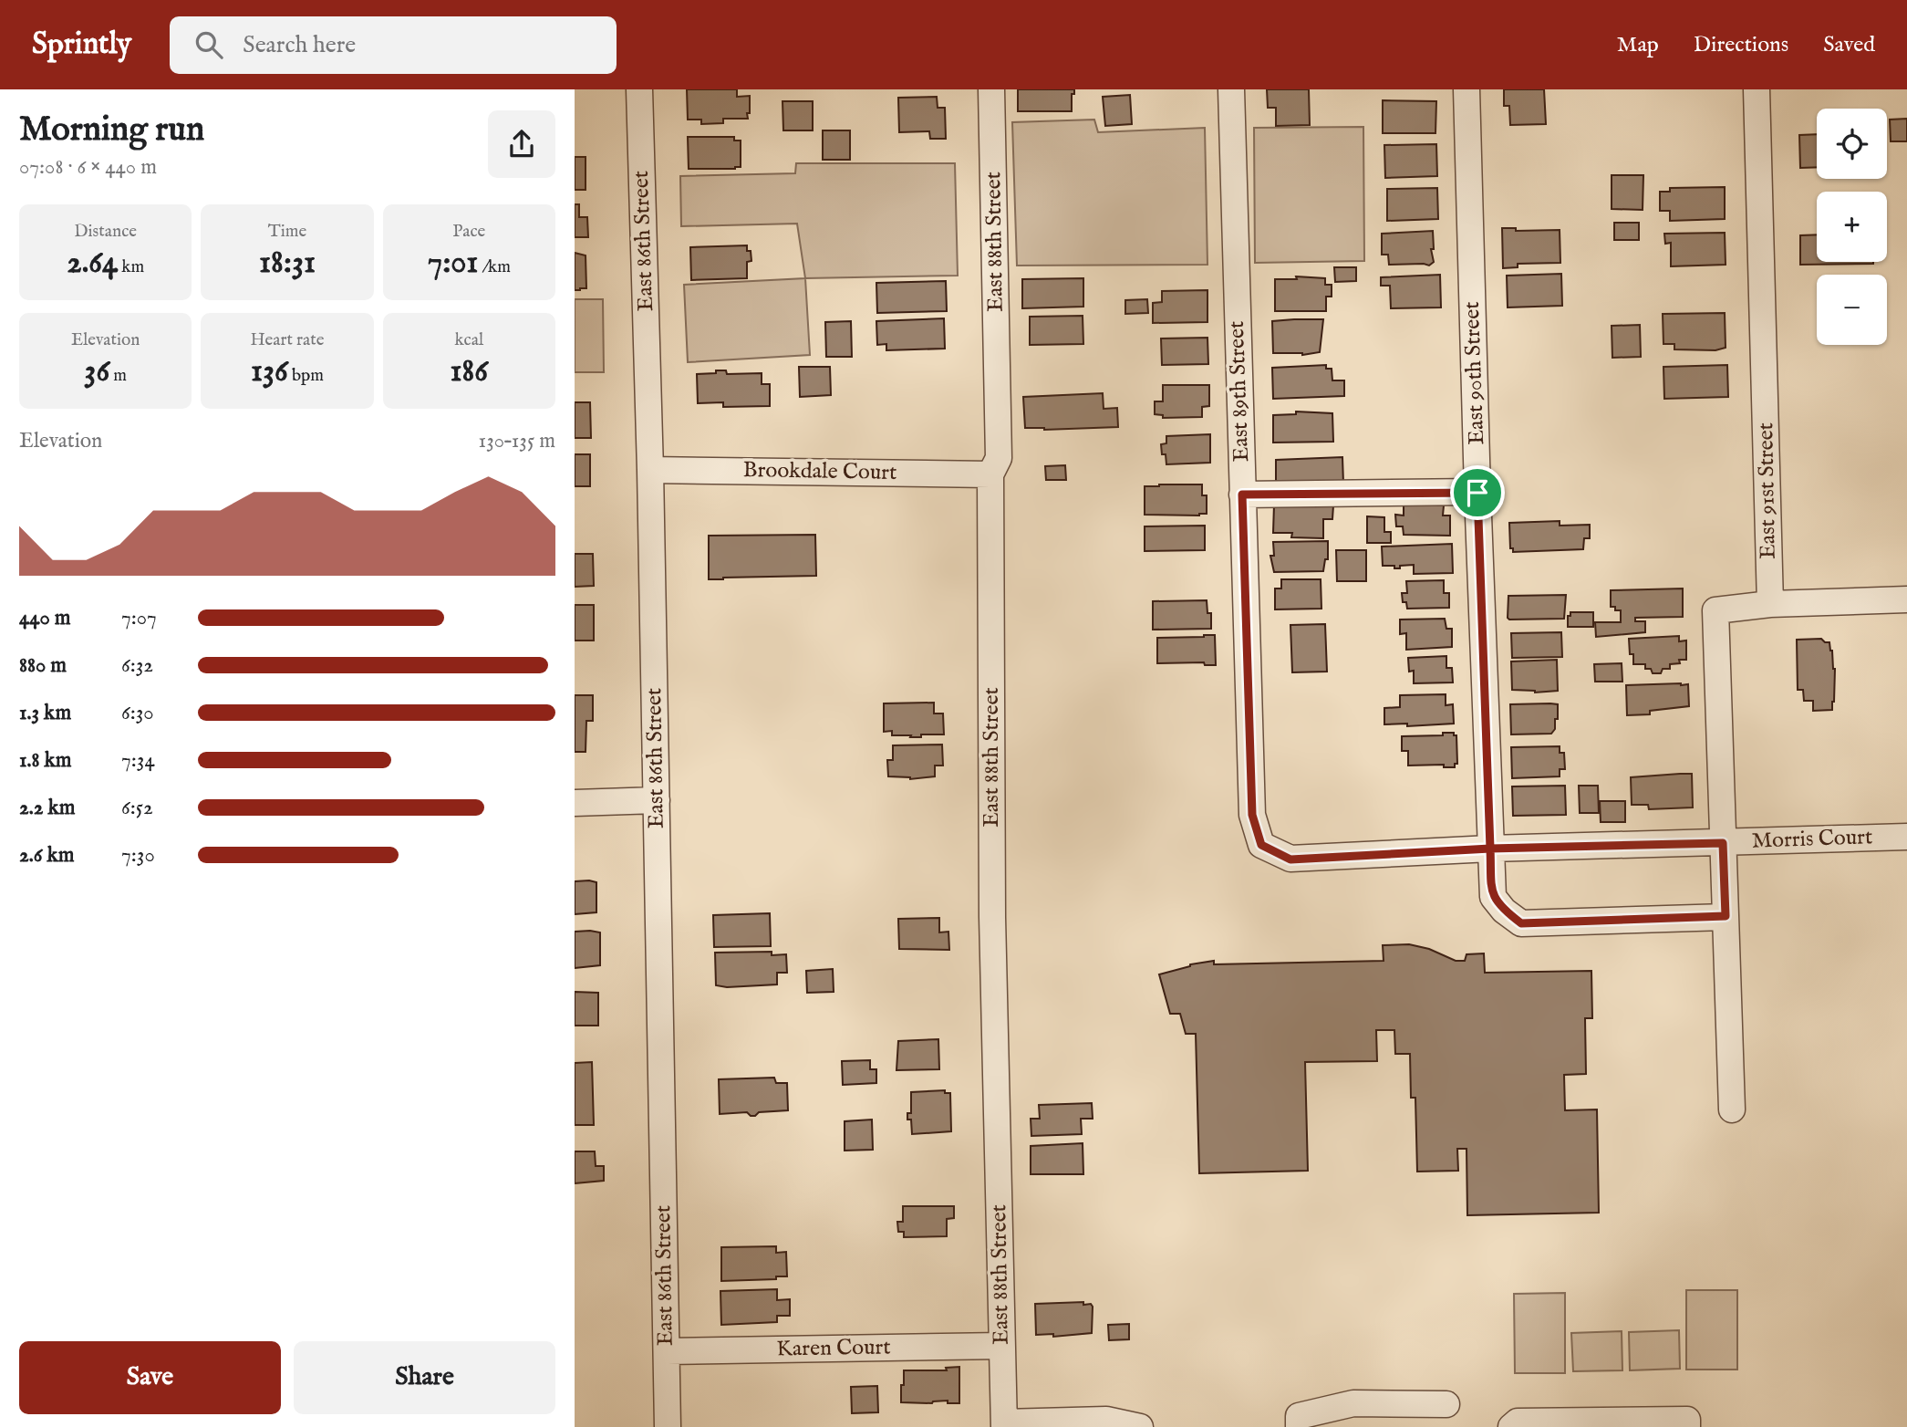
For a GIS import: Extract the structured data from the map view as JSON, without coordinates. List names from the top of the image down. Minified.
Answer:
{"streets":{"street":["East 86th Street","East 88th Street","East 90th Street","East 89th Street","Brookdale Court","East 91st Street","Morris Court","Karen Court"]},"crossings":[["East 86th Street","Brookdale Court"],["East 86th Street","Karen Court"],["East 88th Street","Brookdale Court"],["East 88th Street","Karen Court"],["East 90th Street","Morris Court"],["East 89th Street","Morris Court"]],"page":{"header":"Sprintly","search":"Search here","nav":["Map","Directions","Saved"],"heading":["Morning run","07:08 · 6 × 440 m"],"map_buttons":["+","−"],"stats":[["Distance","2.64 km"],["Time","18:31"],["Pace","7:01 /km"],["Elevation","36 m"],["Heart rate","136 bpm"],["kcal","186"]],"chart":["Elevation","130–135 m"],"list":[{"name":"440 m","note":"7:07"},{"name":"880 m","note":"6:32"},{"name":"1.3 km","note":"6:30"},{"name":"1.8 km","note":"7:34"},{"name":"2.2 km","note":"6:52"},{"name":"2.6 km","note":"7:30"}],"buttons":["Save","Share"]}}
